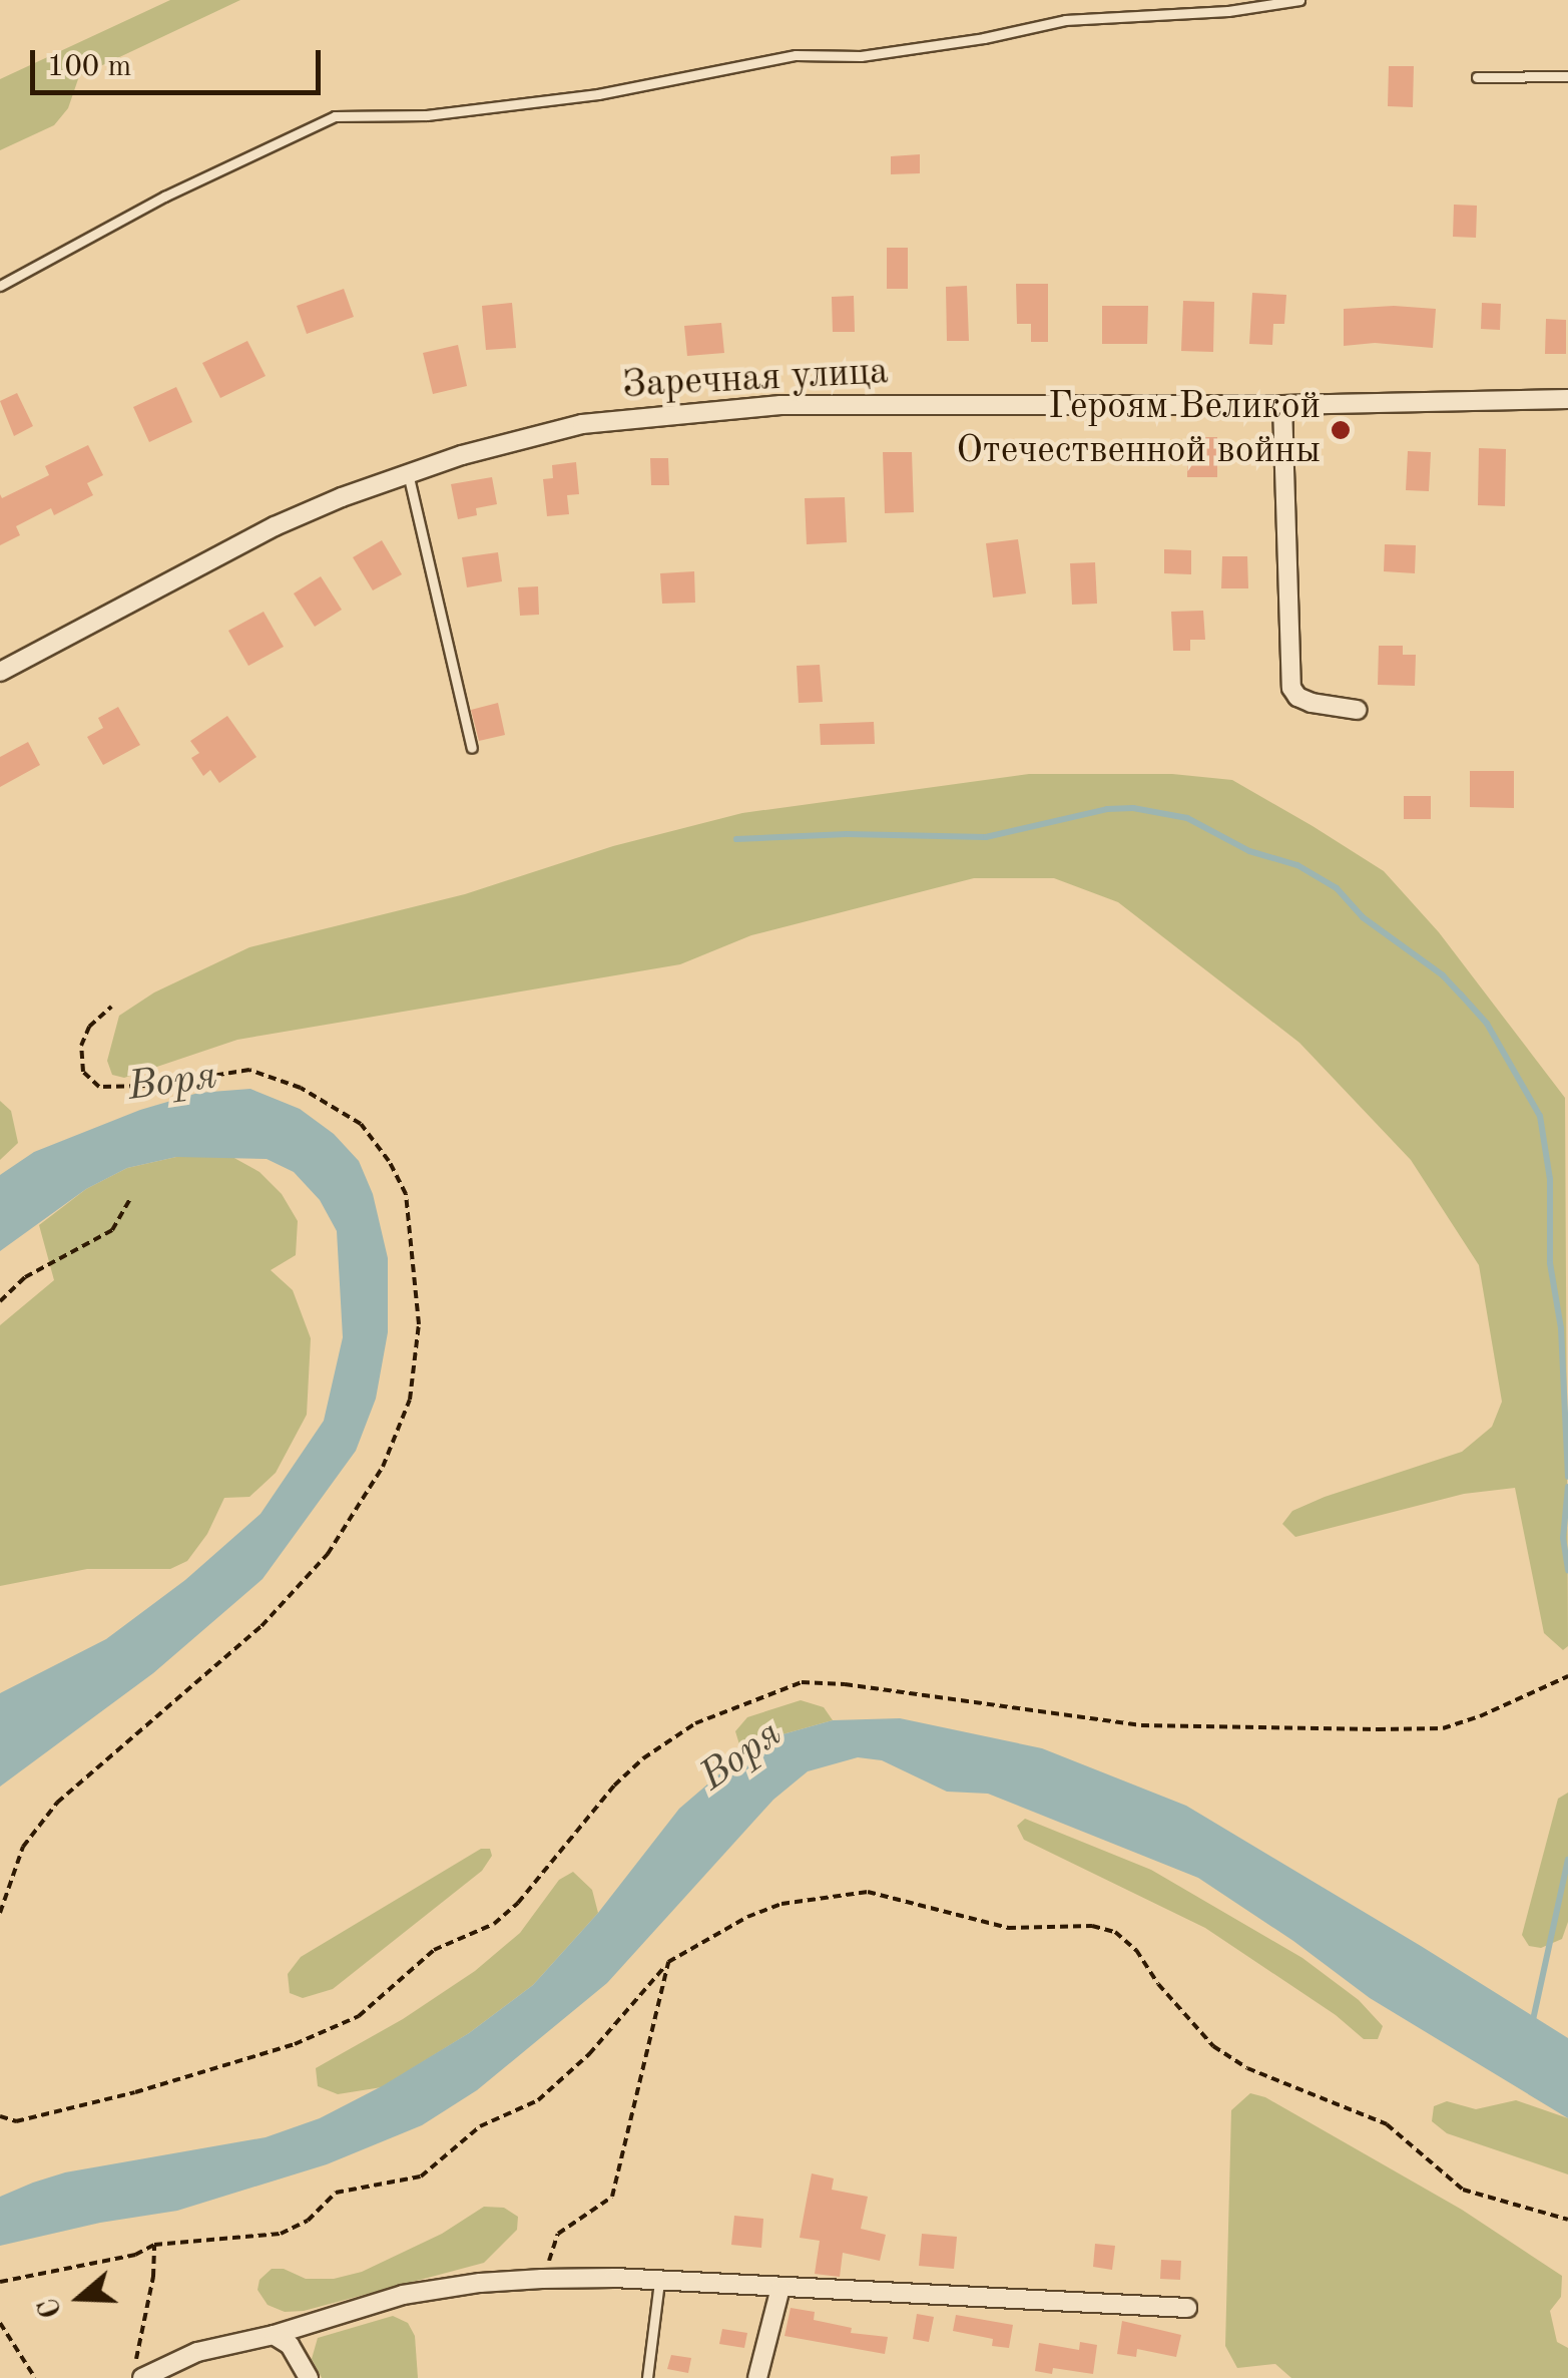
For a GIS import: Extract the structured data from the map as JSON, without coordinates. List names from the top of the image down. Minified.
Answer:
{"streets":{"street":["Заречная улица"]},"water":["Воря"],"places":["Героям Великой Отечественной войны"],"scale_bar":"100 m","north":"left"}
